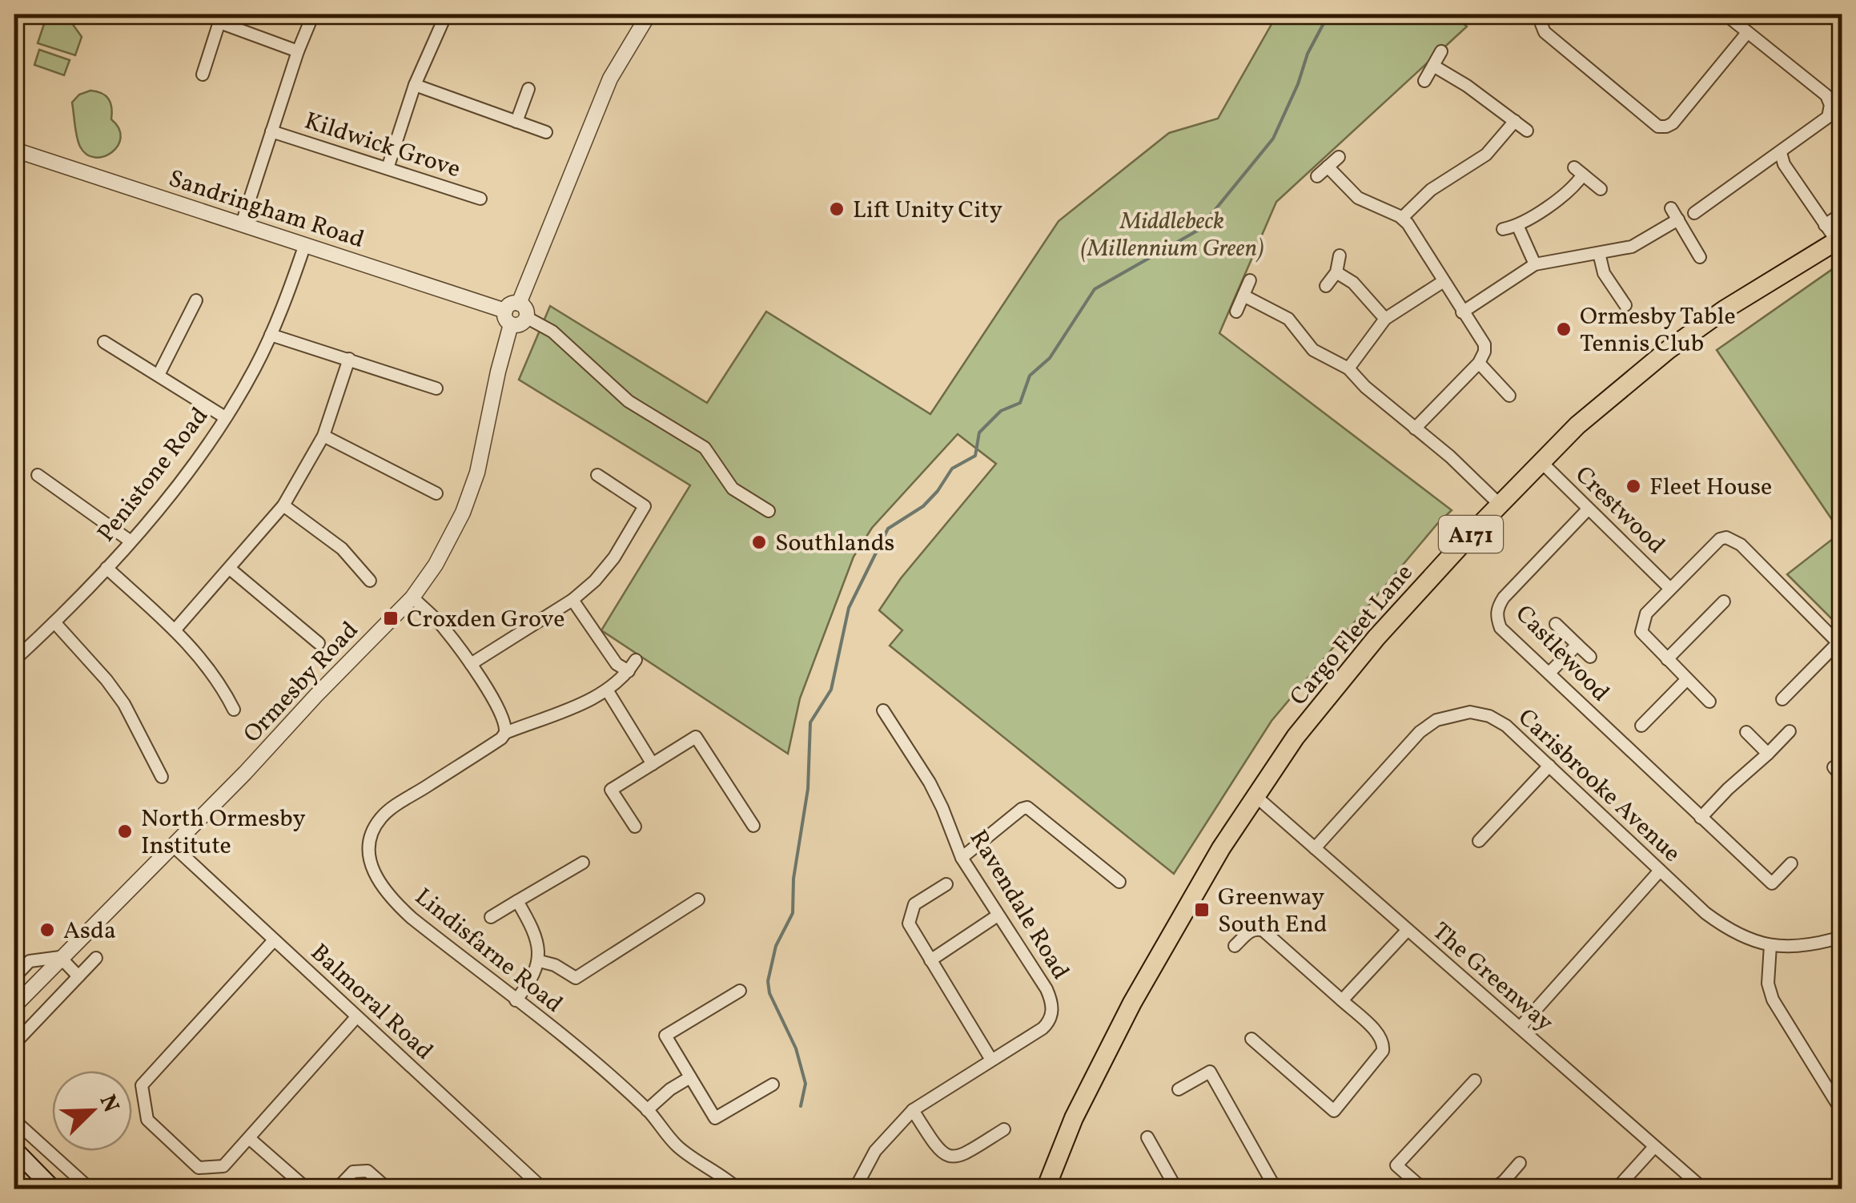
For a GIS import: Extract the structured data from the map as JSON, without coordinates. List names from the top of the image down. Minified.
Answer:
{"streets":{"main road":["A171","Cargo Fleet Lane"],"street":["Kildwick Grove","Sandringham Road","Penistone Road","Crestwood","Castlewood","Ormesby Road","Carisbrooke Avenue","Ravendale Road","Lindisfarne Road","The Greenway","Balmoral Road"]},"crossings":[["Sandringham Road","Penistone Road"],["Sandringham Road","Ormesby Road"],["Crestwood","Cargo Fleet Lane"],["Crestwood","Castlewood"],["Cargo Fleet Lane","The Greenway"],["Ormesby Road","Balmoral Road"],["Carisbrooke Avenue","The Greenway"]],"parks":["Middlebeck (Millennium Green)"],"places":{"other":["Lift Unity City","Ormesby Table Tennis Club","Fleet House","Southlands","North Ormesby Institute","Asda"],"transit":["Croxden Grove","Greenway South End"]},"north":"top right"}
